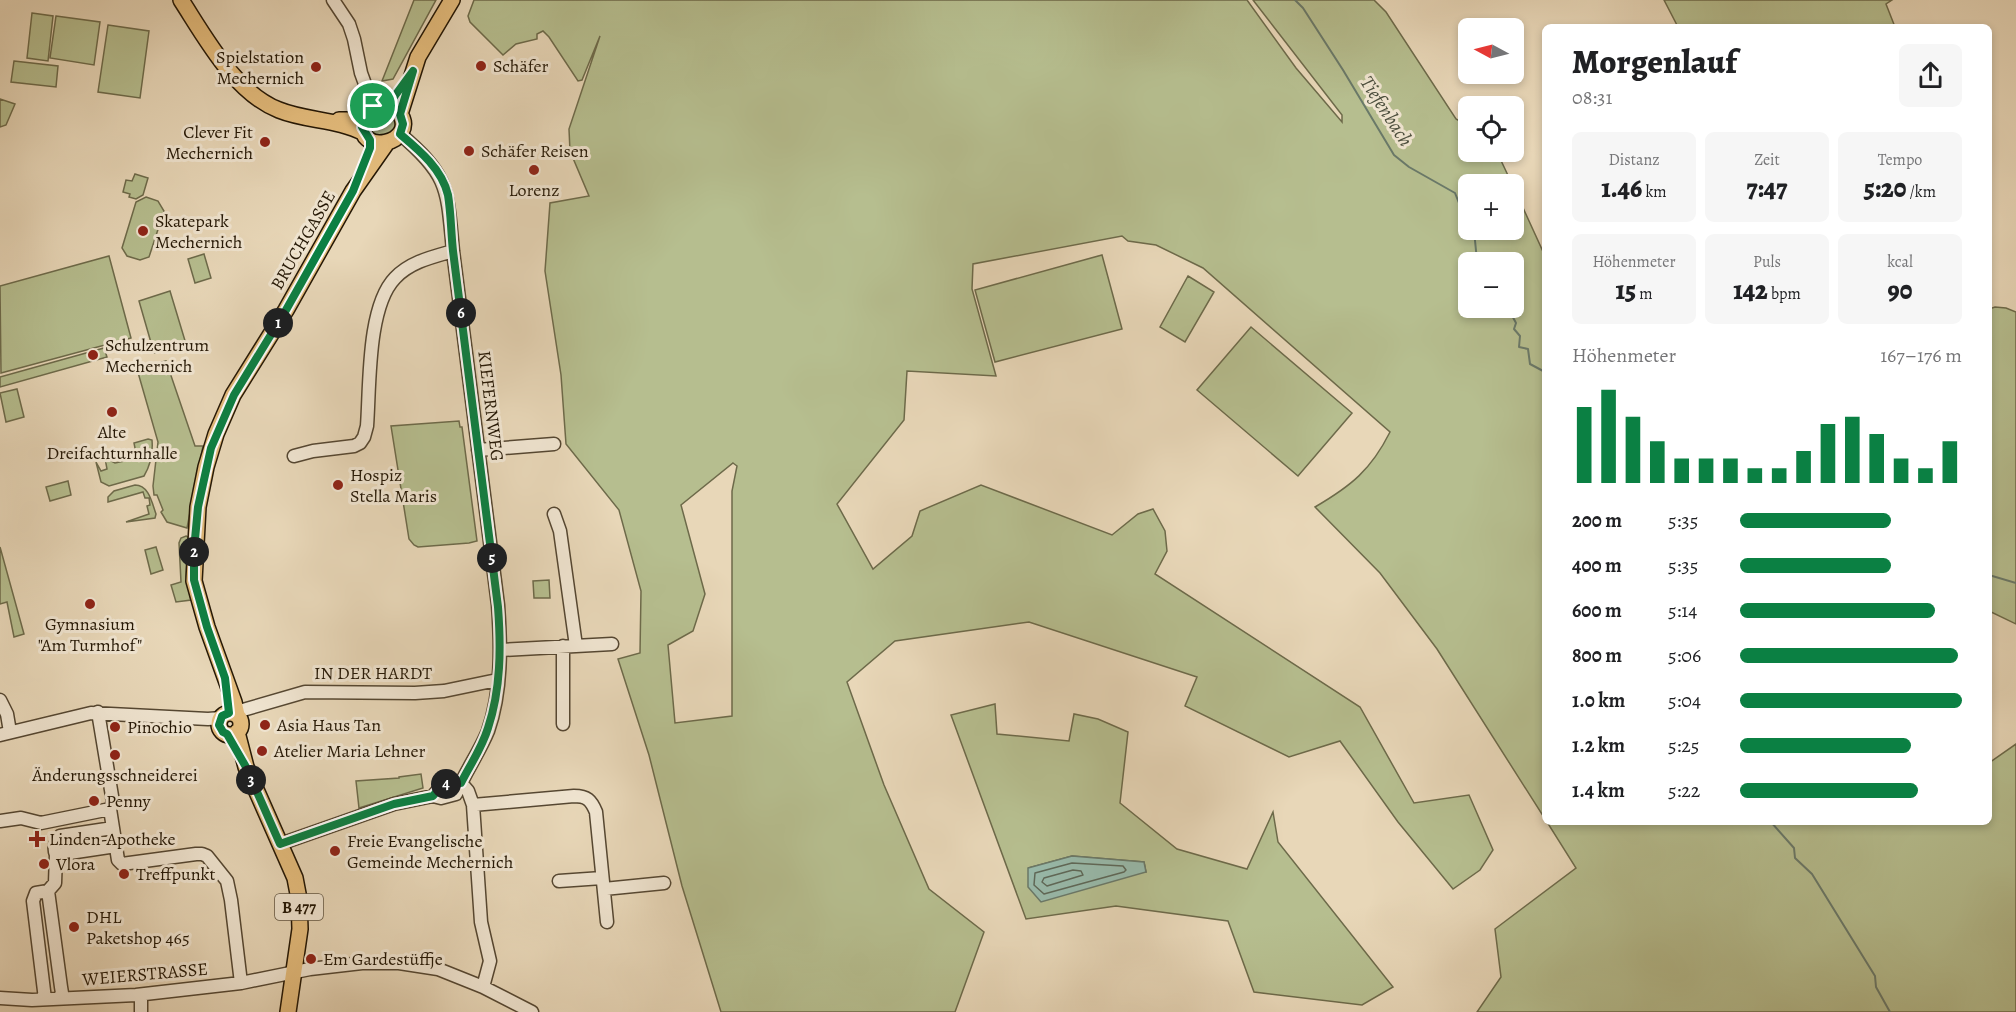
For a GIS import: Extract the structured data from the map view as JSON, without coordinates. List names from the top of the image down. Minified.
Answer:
{"streets":{"main road":["BRUCHGASSE","B 477"],"street":["KIEFERNWEG","IN DER HARDT","WEIERSTRASSE"]},"crossings":[["BRUCHGASSE","KIEFERNWEG"],["BRUCHGASSE","IN DER HARDT"],["BRUCHGASSE","B 477"],["KIEFERNWEG","IN DER HARDT"],["KIEFERNWEG","B 477"],["IN DER HARDT","B 477"],["B 477","WEIERSTRASSE"]],"water":["Tiefenbach"],"places":{"other":["Schäfer","Spielstation Mechernich","Clever Fit Mechernich","Schäfer Reisen","Lorenz","Skatepark Mechernich","Schulzentrum Mechernich","Alte Dreifachturnhalle","Hospiz Stella Maris","Gymnasium \"Am Turmhof\"","Asia Haus Tan","Pinochio","Atelier Maria Lehner","Änderungsschneiderei","Penny","Freie Evangelische Gemeinde Mechernich","Vlora","Treffpunkt","DHL Paketshop 465","Em Gardestüffje"],"health":["Linden-Apotheke"]},"north":"left","page":{"map_buttons":["+","−"],"heading":["Morgenlauf","08:31"],"stats":[["Distanz","1.46 km"],["Zeit","7:47"],["Tempo","5:20 /km"],["Höhenmeter","15 m"],["Puls","142 bpm"],["kcal","90"]],"pins":["6","1","2","5","3","4"],"chart":["Höhenmeter","167–176 m"],"list":[{"name":"200 m","note":"5:35"},{"name":"400 m","note":"5:35"},{"name":"600 m","note":"5:14"},{"name":"800 m","note":"5:06"},{"name":"1.0 km","note":"5:04"},{"name":"1.2 km","note":"5:25"},{"name":"1.4 km","note":"5:22"}]}}
